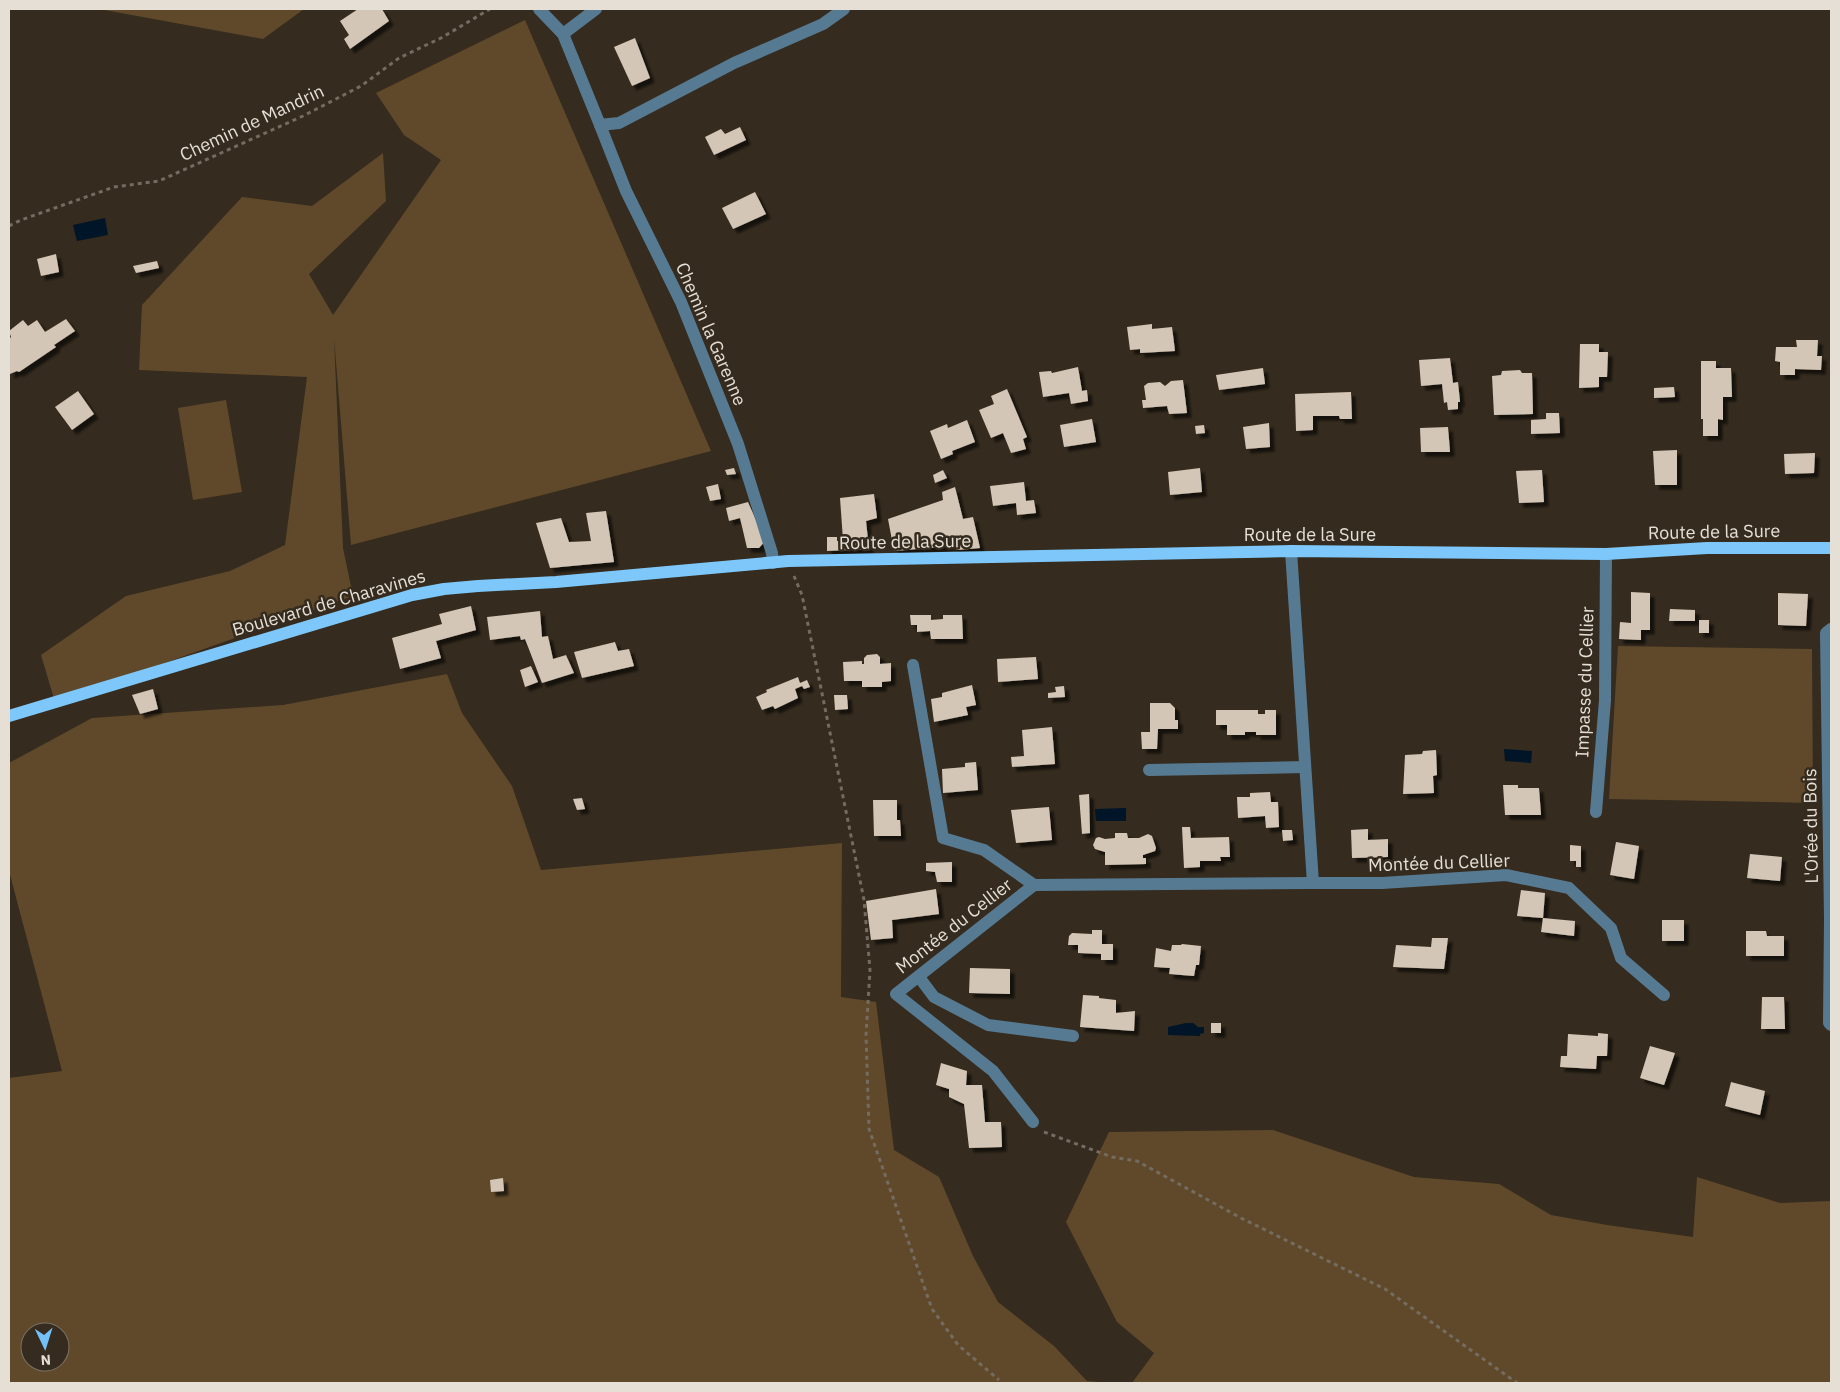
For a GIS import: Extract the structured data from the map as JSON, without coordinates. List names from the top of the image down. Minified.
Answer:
{"streets":{"main road":["Route de la Sure","Boulevard de Charavines"],"street":["Chemin la Garenne","Impasse du Cellier","L'Orée du Bois","Montée du Cellier"],"path":["Chemin de Mandrin"]},"crossings":[["Chemin la Garenne","Boulevard de Charavines"],["Route de la Sure","Boulevard de Charavines"],["Route de la Sure","Impasse du Cellier"]],"north":"bottom"}
